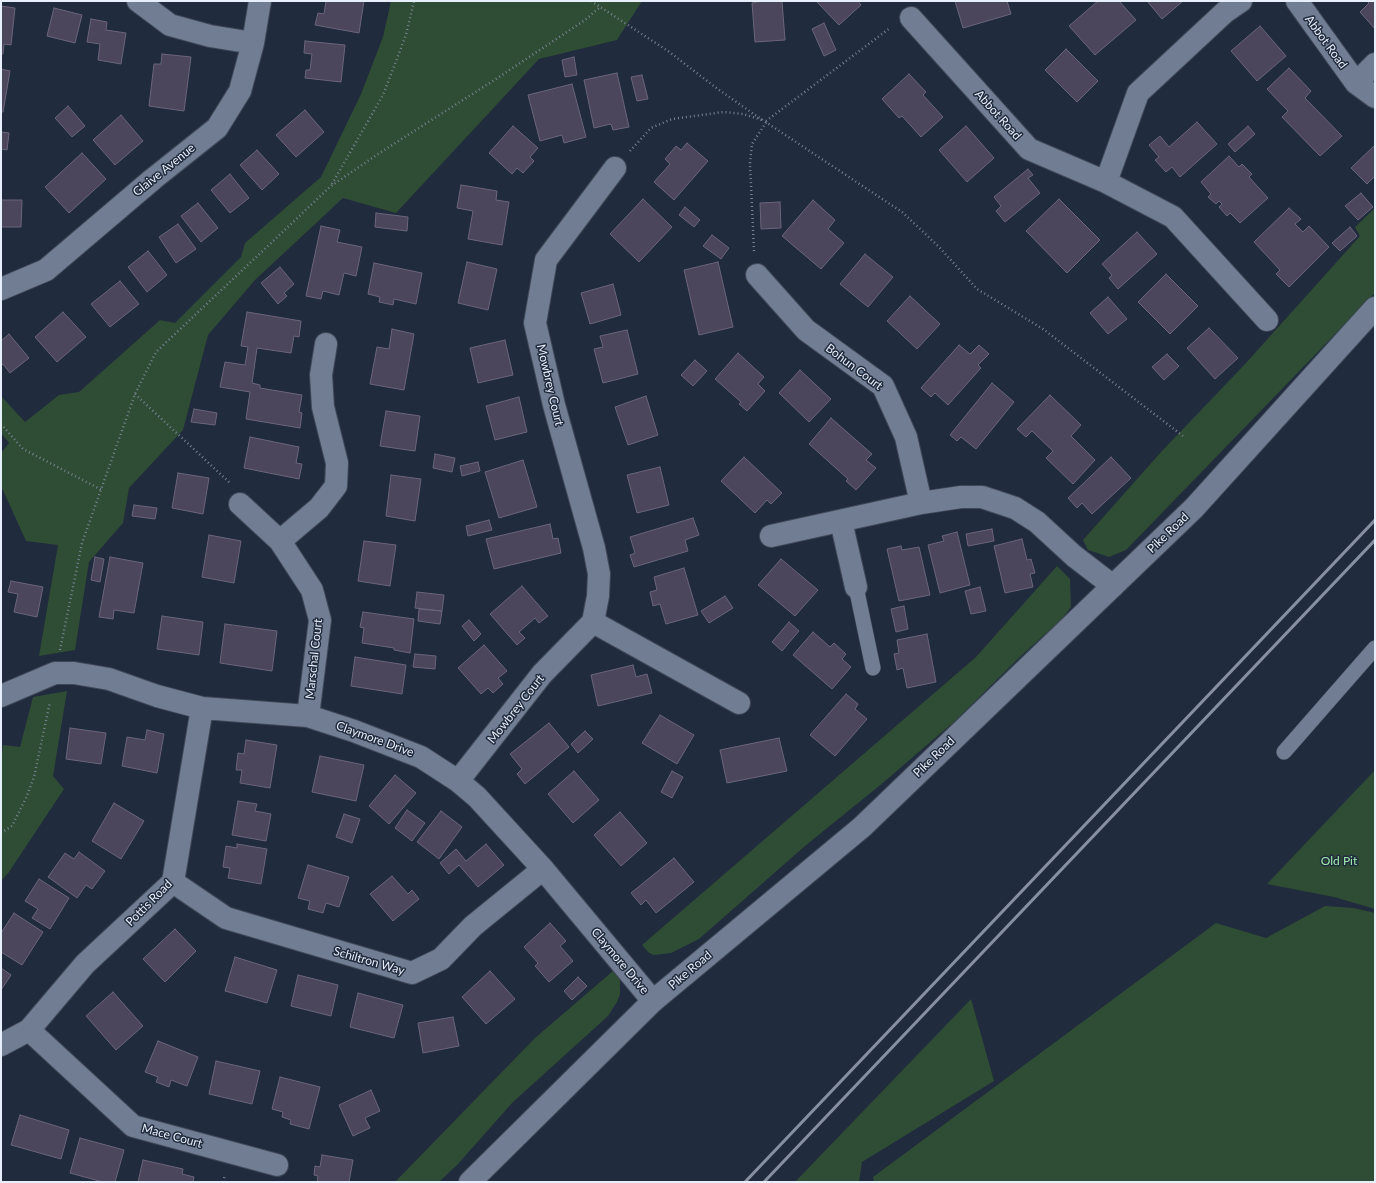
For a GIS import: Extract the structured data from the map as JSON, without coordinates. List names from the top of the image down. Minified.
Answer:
{"streets":{"street":["Abbot Road","Glaive Avenue","Bohun Court","Mowbrey Court","Pike Road","Marschal Court","Claymore Drive","Pottis Road","Schiltron Way","Mace Court"]},"crossings":[["Mowbrey Court","Claymore Drive"],["Pike Road","Claymore Drive"],["Marschal Court","Claymore Drive"],["Claymore Drive","Pottis Road"],["Claymore Drive","Schiltron Way"],["Pottis Road","Schiltron Way"],["Pottis Road","Mace Court"]],"parks":["Old Pit"]}
